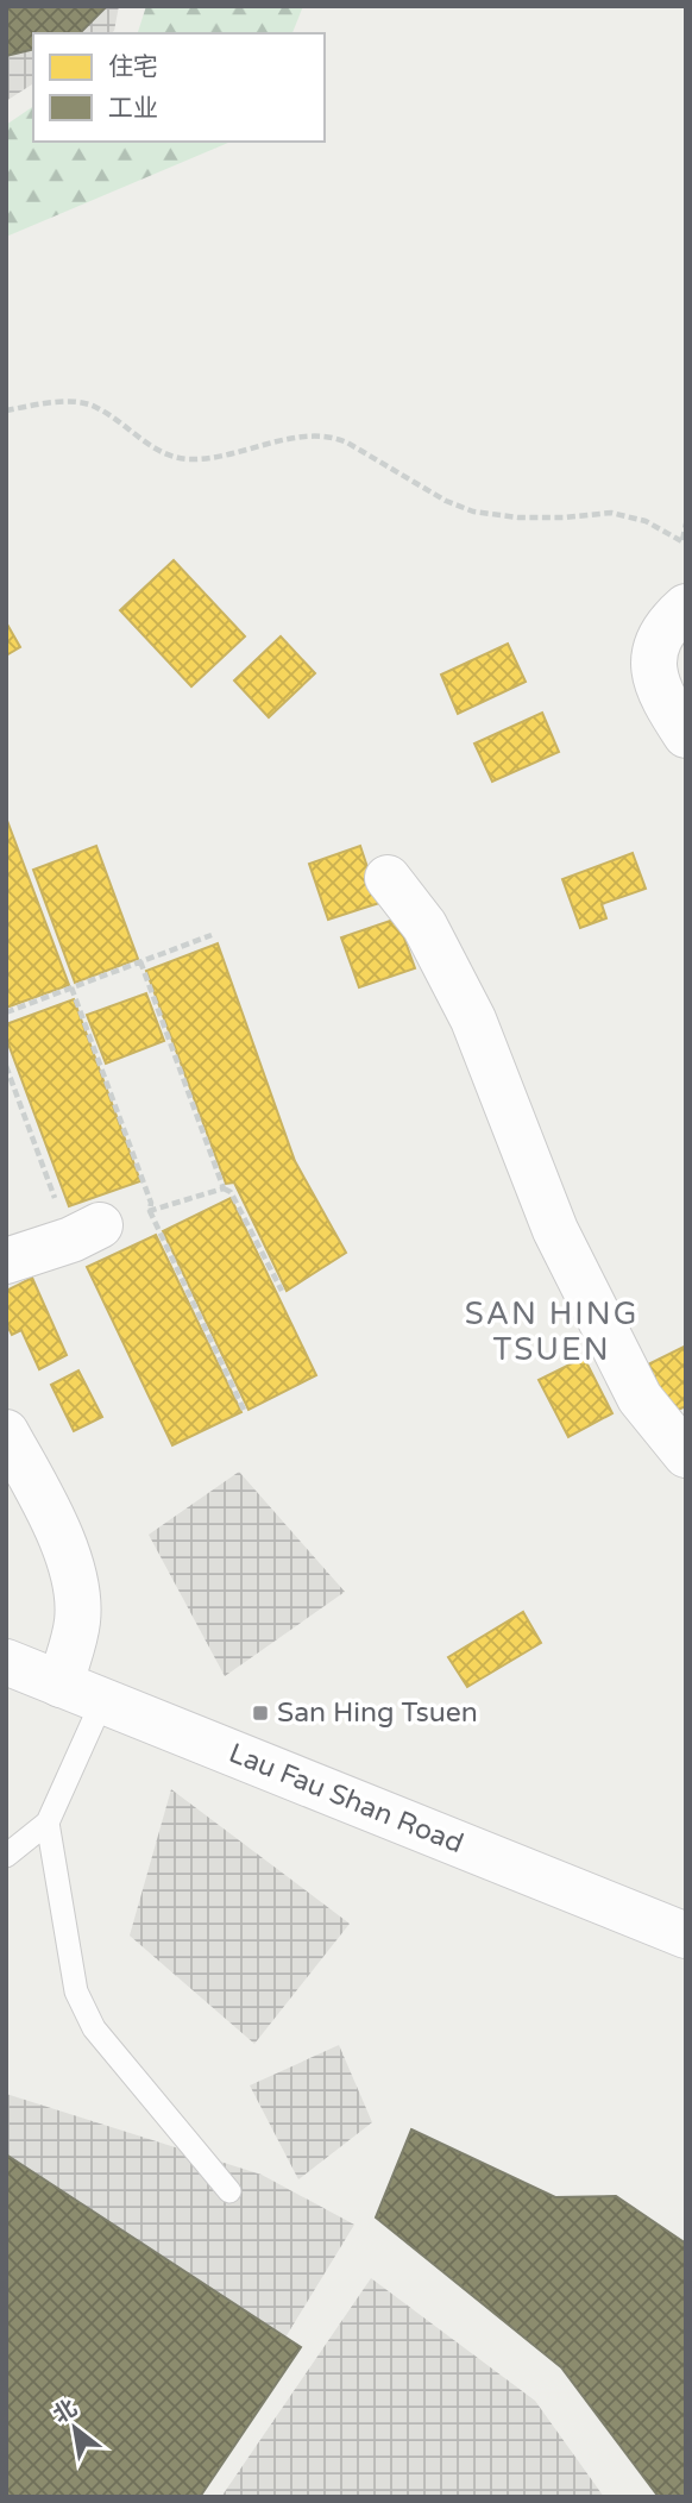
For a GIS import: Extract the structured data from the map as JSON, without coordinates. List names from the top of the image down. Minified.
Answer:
{"streets":{"street":["Lau Fau Shan Road"]},"districts":["SAN HING TSUEN"],"places":{"transit":["San Hing Tsuen"]},"legend":["住宅","工业"],"north":"top left"}
